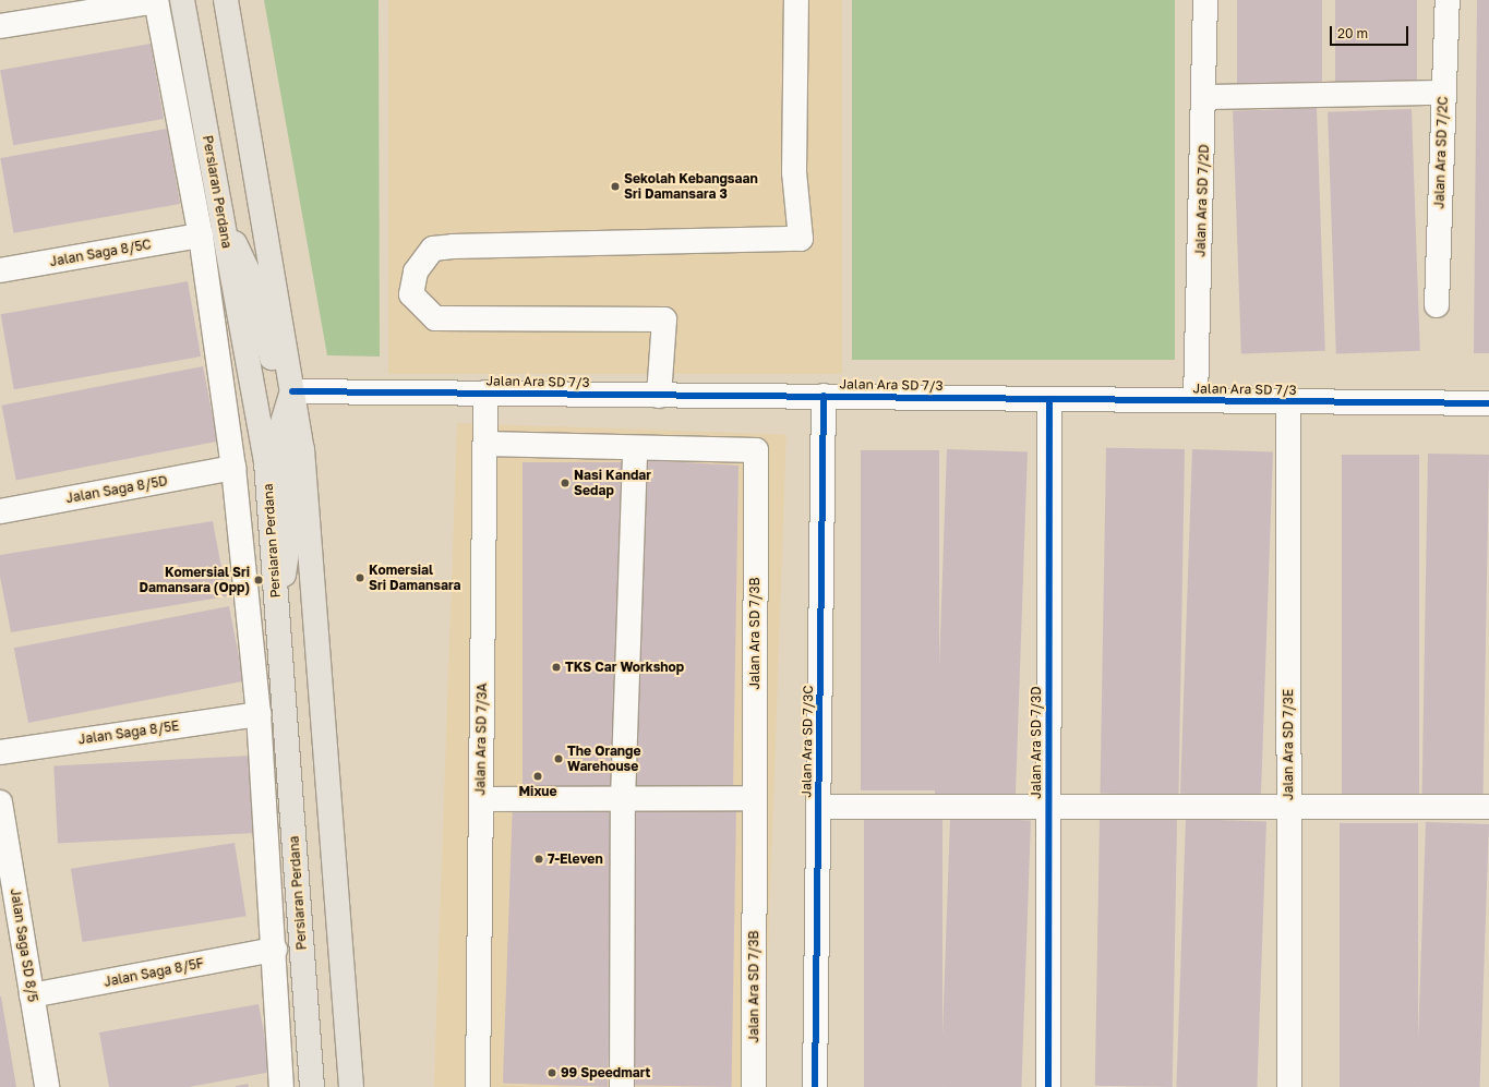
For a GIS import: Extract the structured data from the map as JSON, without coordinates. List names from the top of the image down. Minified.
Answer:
{"streets":{"main road":["Persiaran Perdana"],"street":["Jalan Ara SD 7/2C","Jalan Ara SD 7/2D","Jalan Saga 8/5C","Jalan Ara SD 7/3","Jalan Saga 8/5D","Jalan Ara SD 7/3B","Jalan Saga 8/5E","Jalan Ara SD 7/3A","Jalan Ara SD 7/3C","Jalan Ara SD 7/3D","Jalan Ara SD 7/3E","Jalan Saga SD 8/5","Jalan Saga 8/5F"]},"crossings":[["Jalan Ara SD 7/2D","Jalan Ara SD 7/3"],["Jalan Ara SD 7/3","Jalan Ara SD 7/3A"],["Jalan Ara SD 7/3","Jalan Ara SD 7/3C"],["Jalan Ara SD 7/3","Jalan Ara SD 7/3D"],["Jalan Ara SD 7/3","Jalan Ara SD 7/3E"],["Jalan Ara SD 7/3B","Jalan Ara SD 7/3A"],["Jalan Saga SD 8/5","Jalan Saga 8/5F"]],"places":["Sekolah Kebangsaan Sri Damansara 3","Nasi Kandar Sedap","Komersial Sri Damansara","Komersial Sri Damansara (Opp)","TKS Car Workshop","The Orange Warehouse","Mixue","7-Eleven","99 Speedmart"],"scale_bar":"20 m"}
